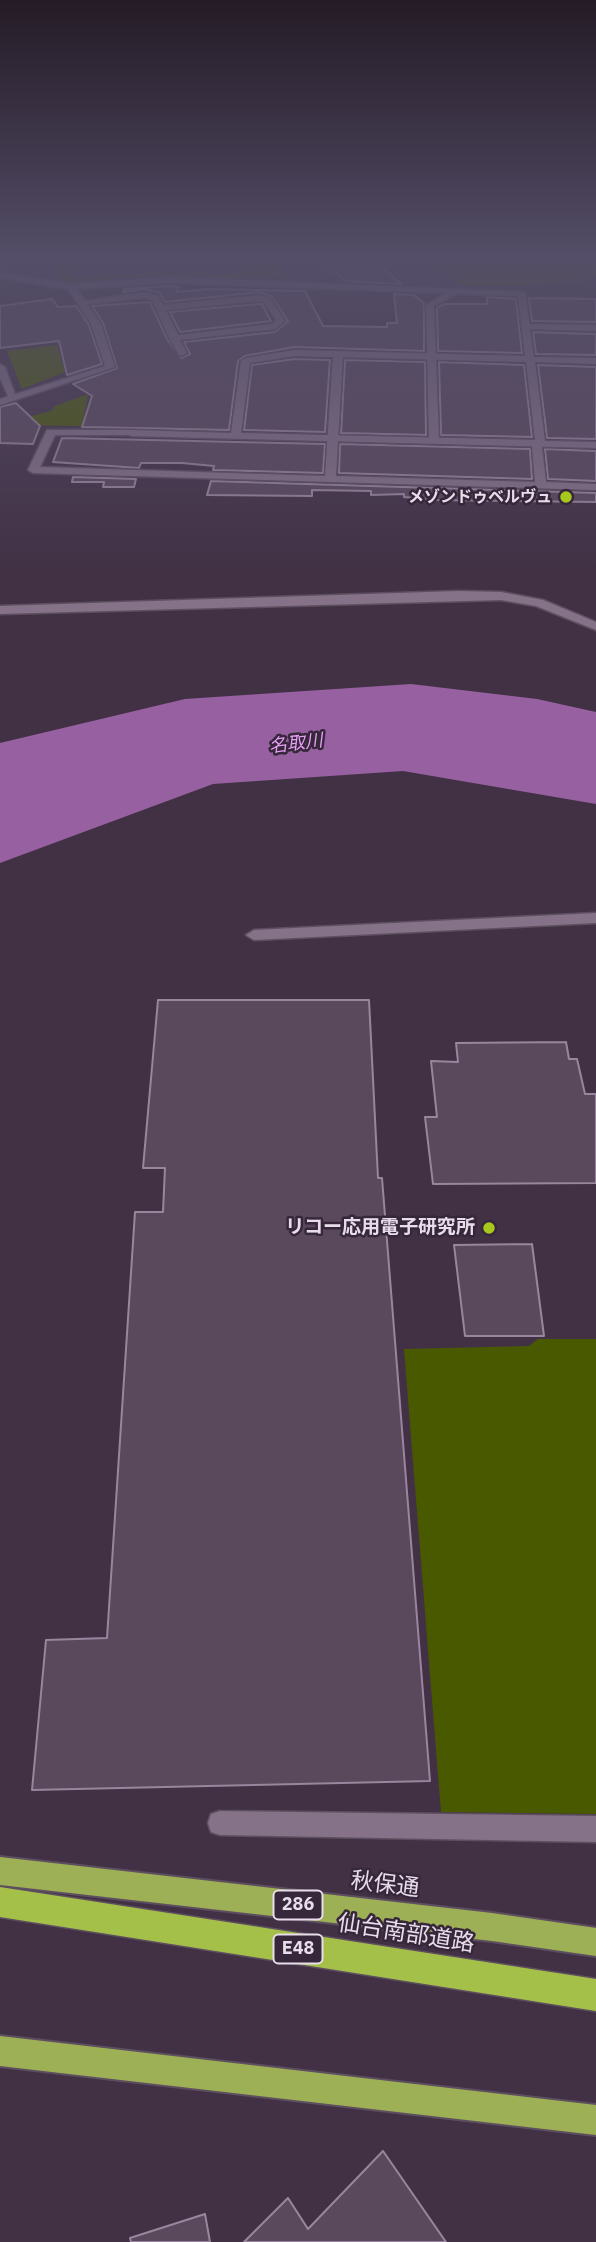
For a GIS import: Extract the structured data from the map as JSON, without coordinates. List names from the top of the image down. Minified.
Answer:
{"streets":{"highway":["秋保通","286","仙台南部道路","E48"]},"water":["名取川"],"places":["メゾンドゥベルヴュ","リコー応用電子研究所"]}
